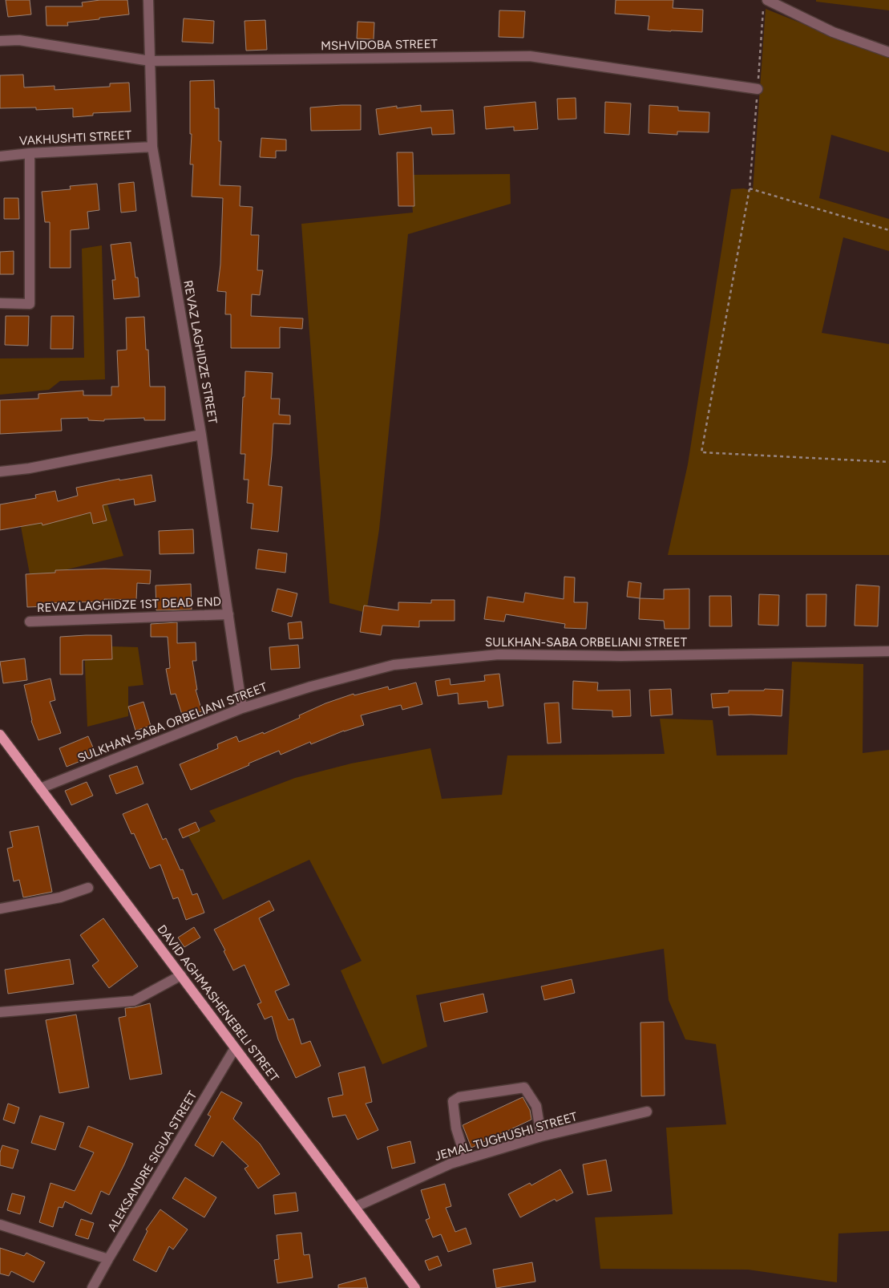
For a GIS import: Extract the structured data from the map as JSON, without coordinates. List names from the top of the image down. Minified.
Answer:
{"streets":{"main road":["DAVID AGHMASHENEBELI STREET"],"street":["MSHVIDOBA STREET","VAKHUSHTI STREET","REVAZ LAGHIDZE STREET","REVAZ LAGHIDZE 1ST DEAD END","SULKHAN-SABA ORBELIANI STREET","JEMAL TUGHUSHI STREET","ALEKSANDRE SIGUA STREET"]},"crossings":[["MSHVIDOBA STREET","REVAZ LAGHIDZE STREET"],["VAKHUSHTI STREET","REVAZ LAGHIDZE STREET"],["REVAZ LAGHIDZE STREET","REVAZ LAGHIDZE 1ST DEAD END"],["REVAZ LAGHIDZE STREET","SULKHAN-SABA ORBELIANI STREET"],["SULKHAN-SABA ORBELIANI STREET","DAVID AGHMASHENEBELI STREET"],["DAVID AGHMASHENEBELI STREET","JEMAL TUGHUSHI STREET"],["DAVID AGHMASHENEBELI STREET","ALEKSANDRE SIGUA STREET"]]}
